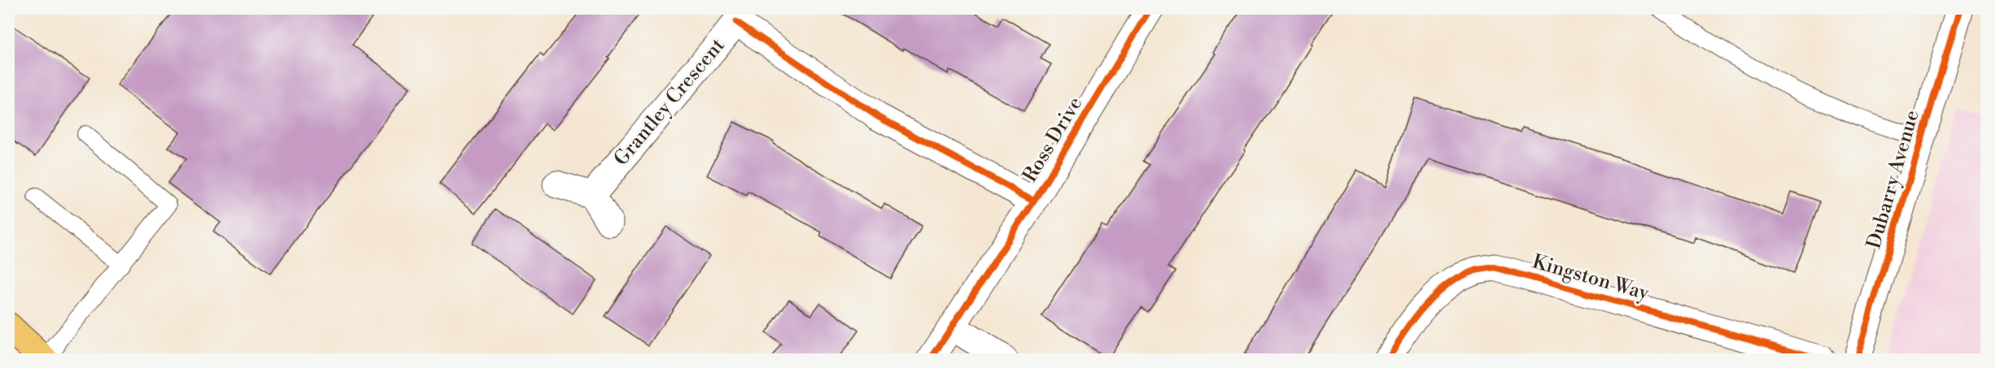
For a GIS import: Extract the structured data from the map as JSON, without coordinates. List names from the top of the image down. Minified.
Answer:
{"streets":{"street":["Grantley Crescent","Ross Drive","Dubarry Avenue","Kingston Way"]}}
